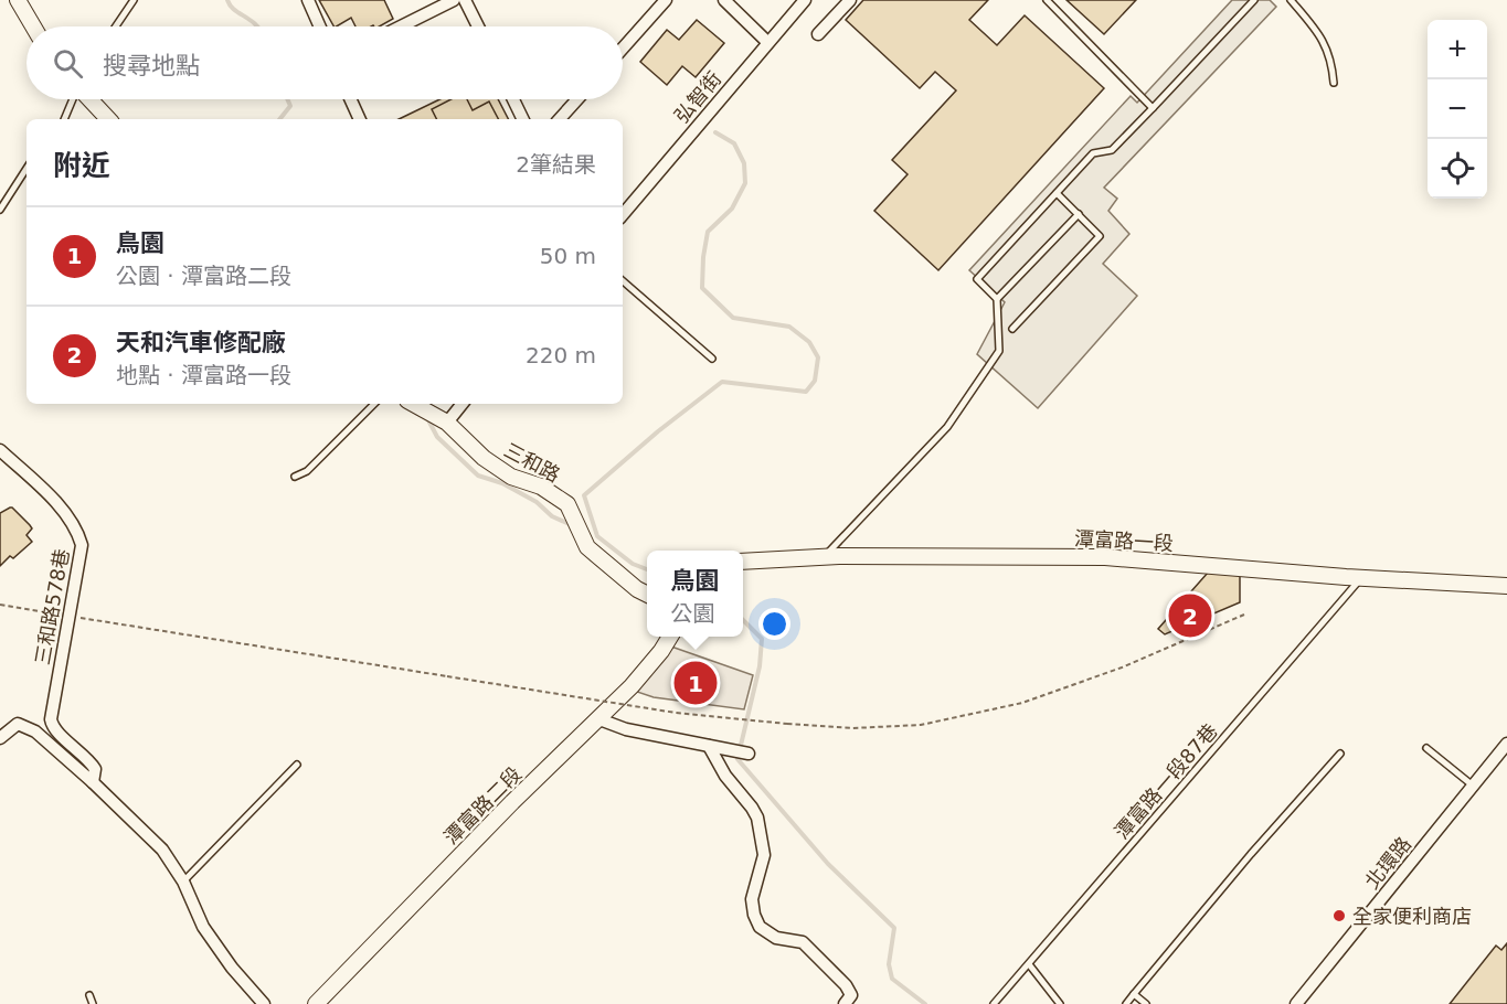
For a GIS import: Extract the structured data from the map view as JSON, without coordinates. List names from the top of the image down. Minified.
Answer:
{"streets":{"street":["弘智街","三和路","潭富路一段","三和路578巷","潭富路二段","北環路"],"lane":["潭富路一段87巷"]},"crossings":[["潭富路一段","潭富路一段87巷"]],"places":["全家便利商店"],"page":{"map_buttons":["+","−"],"search":"搜尋地點","heading":["附近","2筆結果"],"list":[{"mark":"1","name":"鳥園","note":"公園 · 潭富路二段","value":"50 m"},{"mark":"2","name":"天和汽車修配廠","note":"地點 · 潭富路一段","value":"220 m"}],"popup":["鳥園","公園"],"pins":["2","1"]}}
